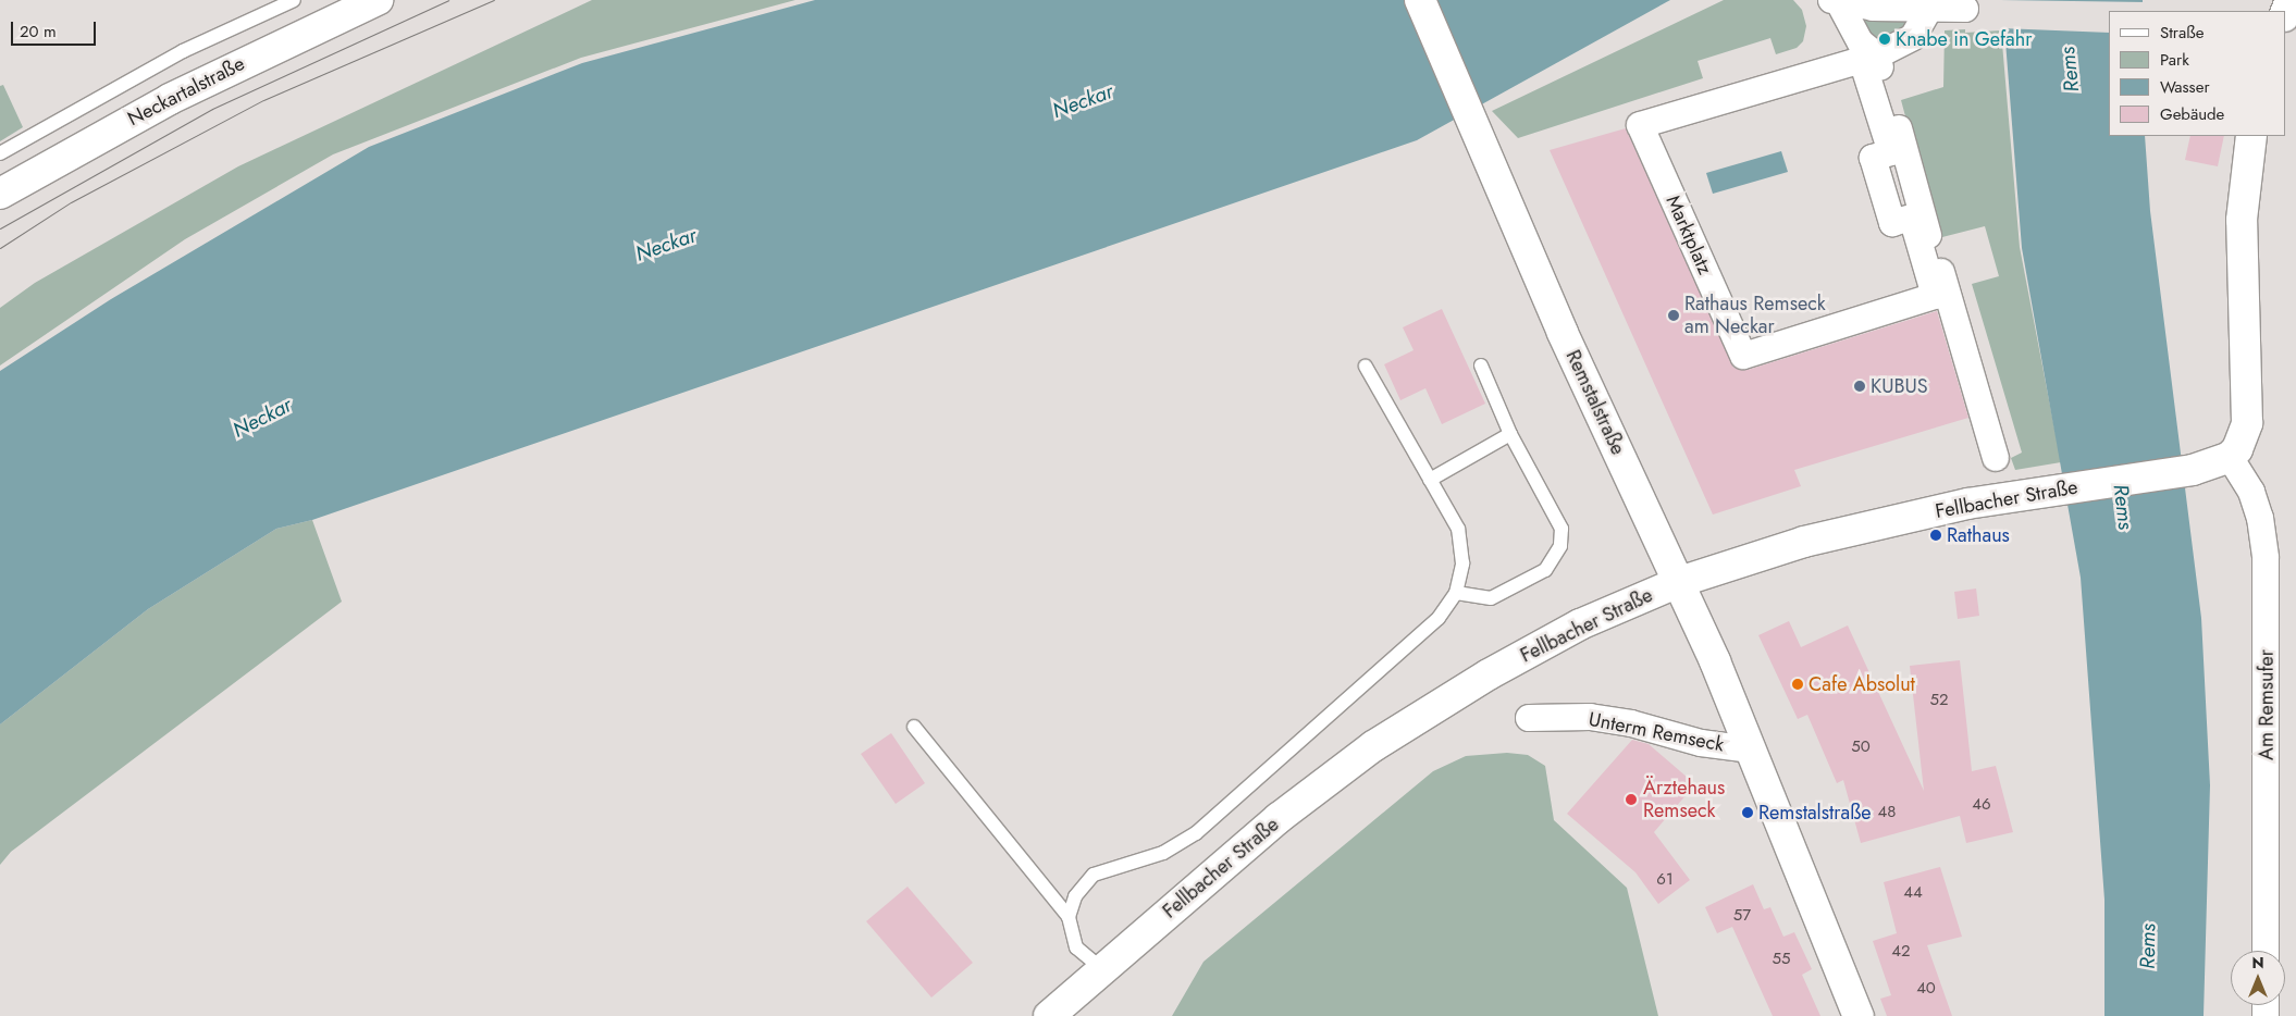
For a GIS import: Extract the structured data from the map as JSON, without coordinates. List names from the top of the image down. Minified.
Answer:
{"streets":{"main road":["Neckartalstraße","Remstalstraße","Fellbacher Straße"],"street":["Marktplatz","Am Remsufer","Unterm Remseck"]},"crossings":[["Remstalstraße","Fellbacher Straße"],["Remstalstraße","Unterm Remseck"],["Fellbacher Straße","Am Remsufer"]],"water":["Rems","Neckar"],"places":["Knabe in Gefahr","Rathaus Remseck am Neckar","KUBUS","Rathaus","Cafe Absolut","Ärztehaus Remseck","Remstalstraße"],"house_numbers":["52","50","46","48","61","44","57","42","55","40"],"legend":["Straße","Park","Wasser","Gebäude"],"scale_bar":"20 m","north":"top"}
